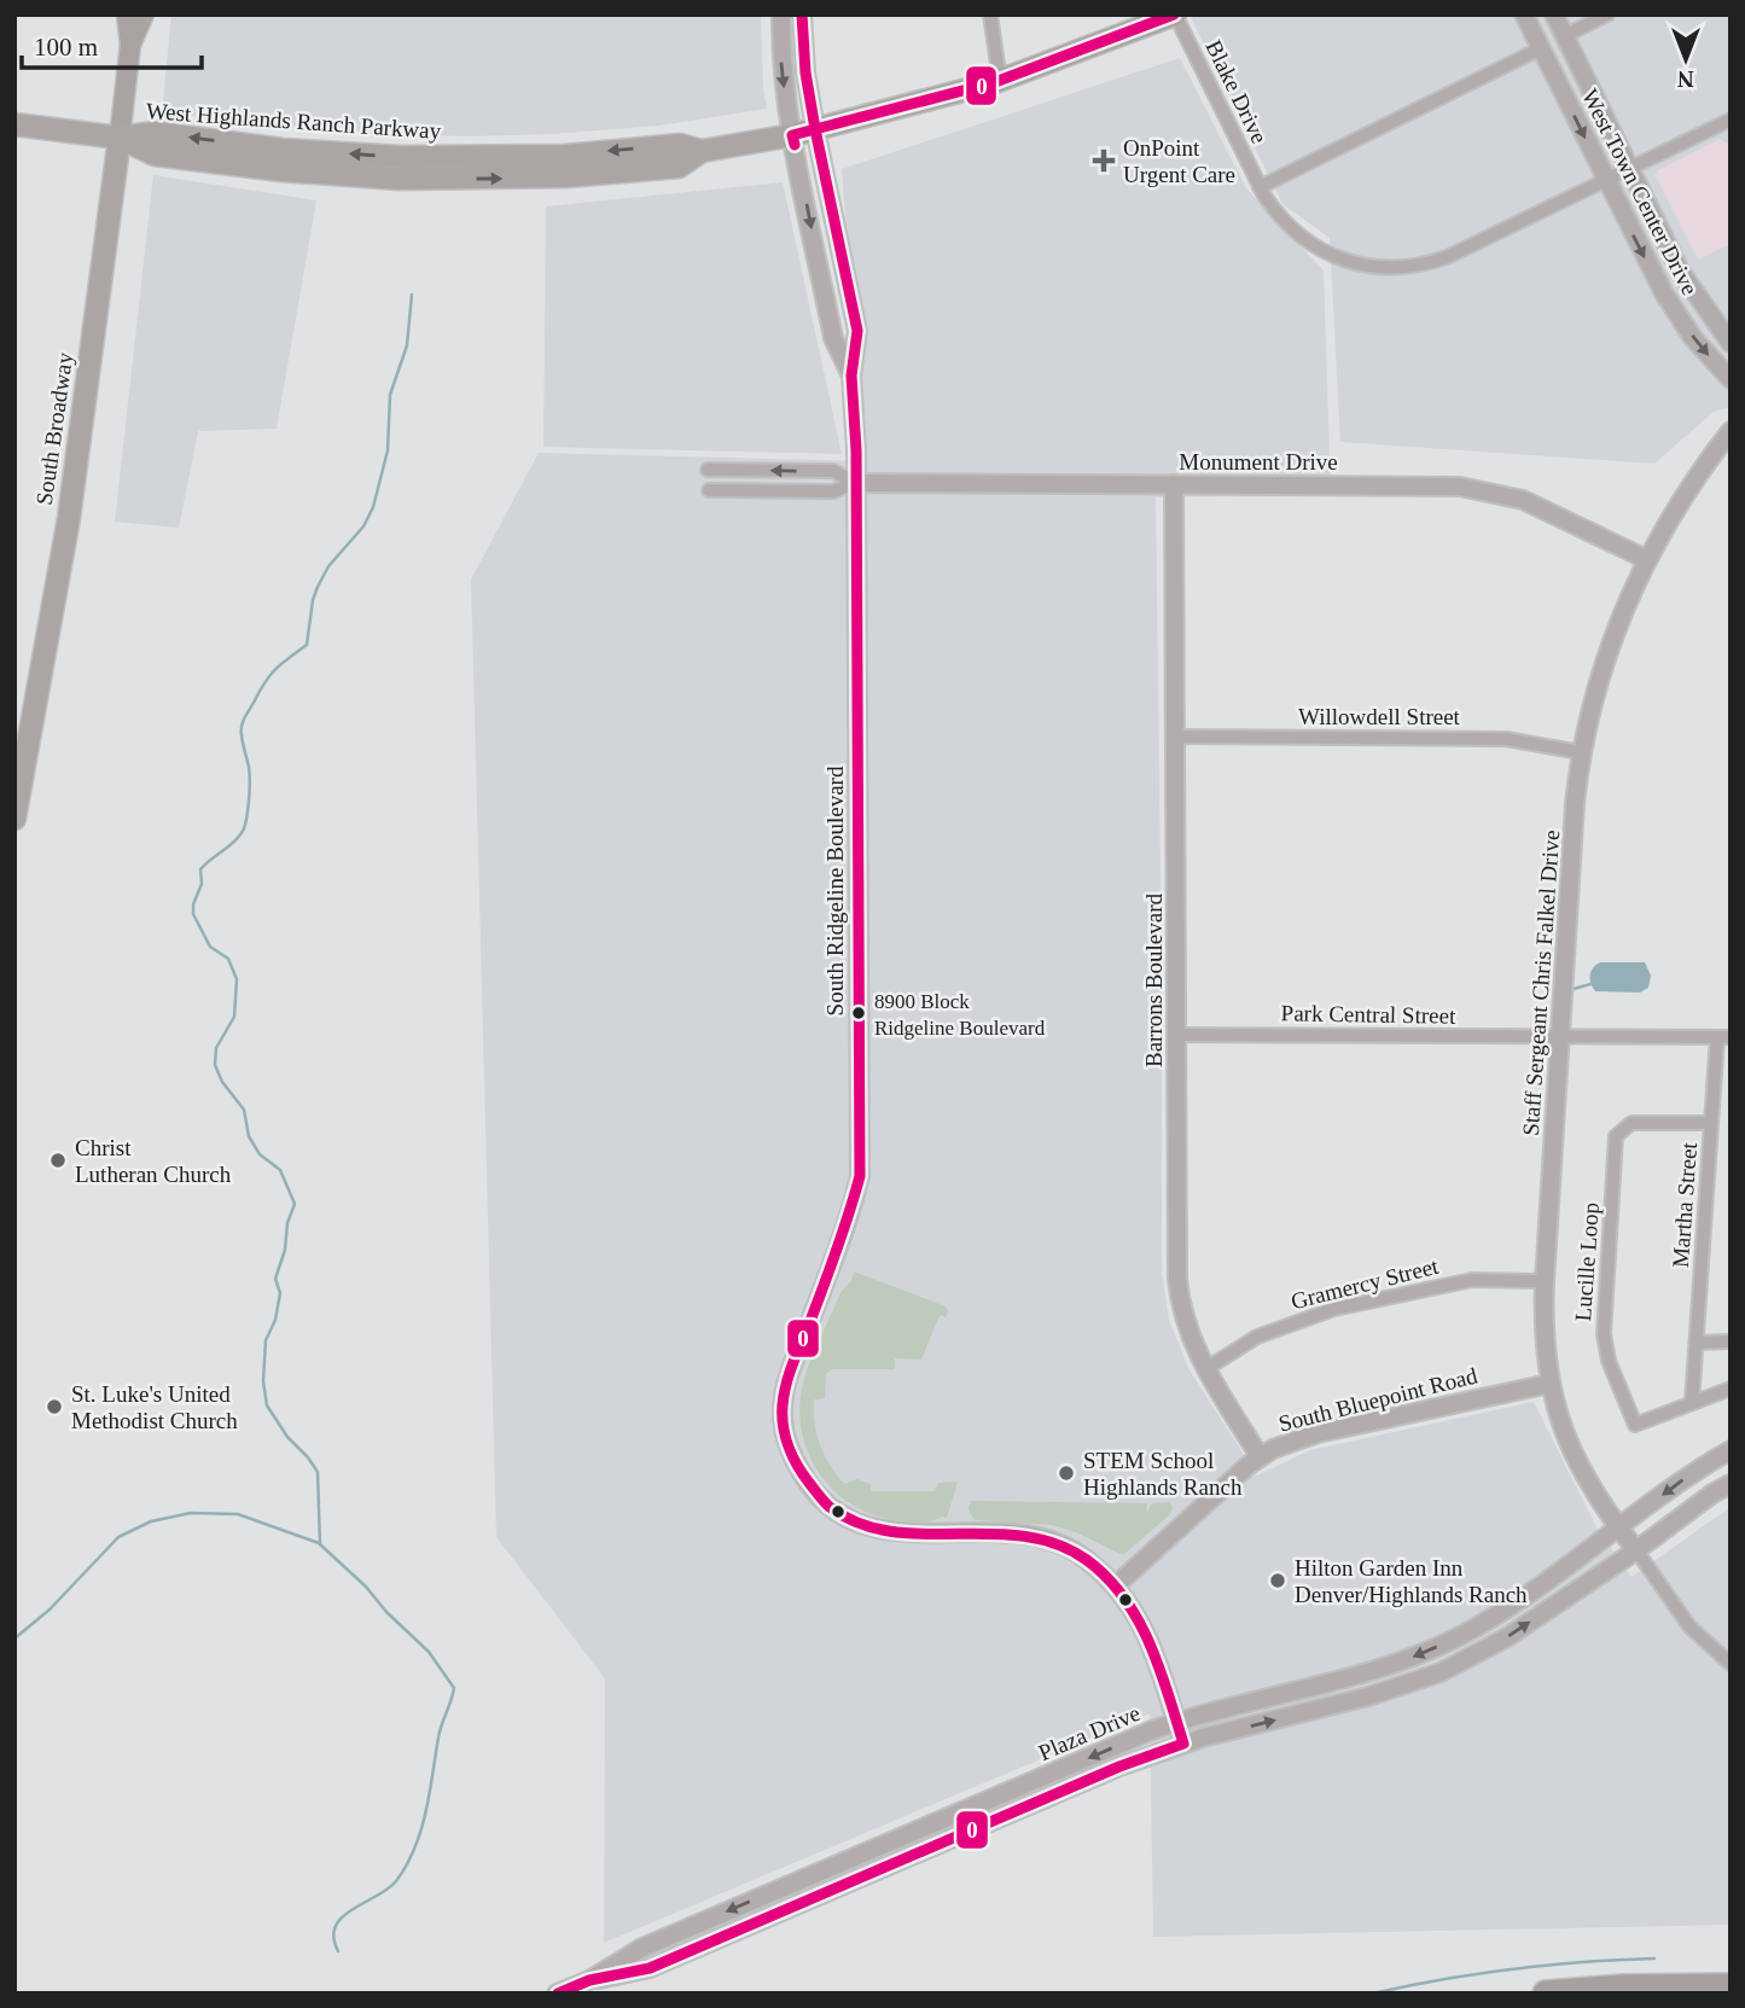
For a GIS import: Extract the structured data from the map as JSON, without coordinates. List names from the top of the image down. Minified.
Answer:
{"streets":{"main road":["West Highlands Ranch Parkway","South Broadway"],"street":["Blake Drive","West Town Center Drive","Monument Drive","Willowdell Street","South Ridgeline Boulevard","Barrons Boulevard","Staff Sergeant Chris Falkel Drive","Park Central Street","Martha Street","Lucille Loop","Gramercy Street","South Bluepoint Road","Plaza Drive"]},"crossings":[["Blake Drive","West Highlands Ranch Parkway"],["Blake Drive","West Town Center Drive"],["West Highlands Ranch Parkway","South Broadway"],["West Highlands Ranch Parkway","South Ridgeline Boulevard"],["Monument Drive","South Ridgeline Boulevard"],["Monument Drive","Barrons Boulevard"],["Monument Drive","Staff Sergeant Chris Falkel Drive"],["Willowdell Street","Barrons Boulevard"],["Willowdell Street","Staff Sergeant Chris Falkel Drive"],["South Ridgeline Boulevard","South Bluepoint Road"],["South Ridgeline Boulevard","Plaza Drive"],["Barrons Boulevard","Park Central Street"],["Barrons Boulevard","Gramercy Street"],["Barrons Boulevard","South Bluepoint Road"],["Staff Sergeant Chris Falkel Drive","Park Central Street"],["Staff Sergeant Chris Falkel Drive","Gramercy Street"],["Staff Sergeant Chris Falkel Drive","South Bluepoint Road"],["Staff Sergeant Chris Falkel Drive","Plaza Drive"],["Park Central Street","Martha Street"],["Martha Street","Lucille Loop"]],"places":{"health":["OnPoint Urgent Care"],"other":["8900 Block Ridgeline Boulevard","Christ Lutheran Church","St. Luke's United Methodist Church","STEM School Highlands Ranch","Hilton Garden Inn Denver/Highlands Ranch"]},"lines":["transit line 0"],"scale_bar":"100 m","north":"bottom"}
